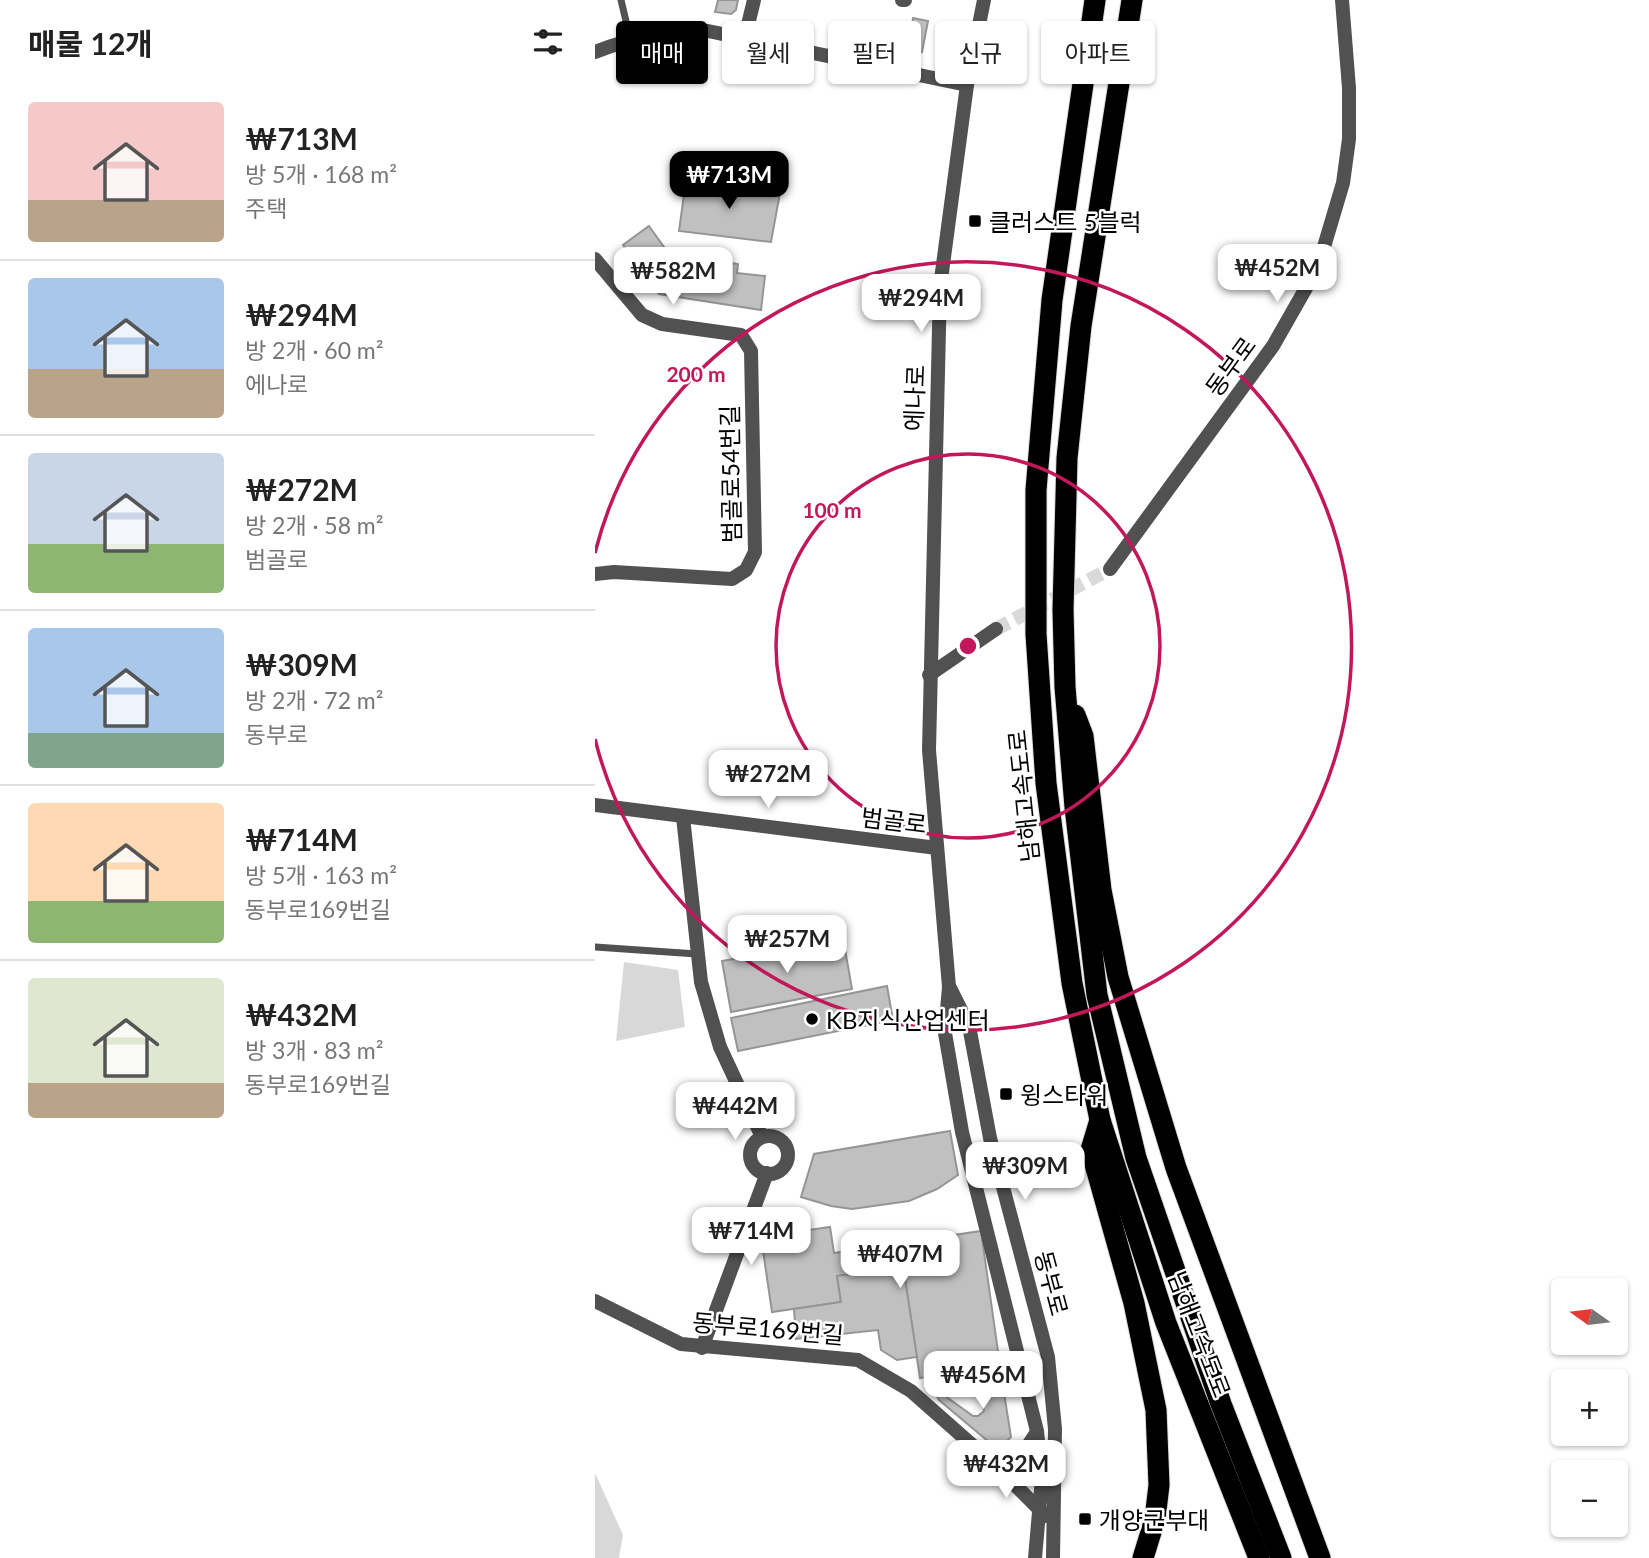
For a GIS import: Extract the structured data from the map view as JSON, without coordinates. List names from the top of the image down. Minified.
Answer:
{"streets":{"highway":["남해고속도로"],"street":["동부로","에나로","범골로54번길","범골로","동부로169번길"]},"crossings":[["동부로","에나로"],["동부로","범골로"],["동부로","동부로169번길"]],"places":{"transit":["클러스트 5블럭","윙스타워","개양군부대"],"other":["KB지식산업센터"]},"north":"left","page":{"heading":"매물 12개","chip":["매매","월세","필터","신규","아파트"],"list":[{"name":"₩713M","note":"방 5개 · 168 m² · 주택"},{"name":"₩294M","note":"방 2개 · 60 m² · 에나로"},{"name":"₩272M","note":"방 2개 · 58 m² · 범골로"},{"name":"₩309M","note":"방 2개 · 72 m² · 동부로"},{"name":"₩714M","note":"방 5개 · 163 m² · 동부로169번길"},{"name":"₩432M","note":"방 3개 · 83 m² · 동부로169번길"}],"price":["₩713M","₩452M","₩582M","₩294M","₩272M","₩257M","₩442M","₩309M","₩714M","₩407M","₩456M","₩432M"],"map_buttons":["+","−"]},"rings":["200 m","100 m"]}
